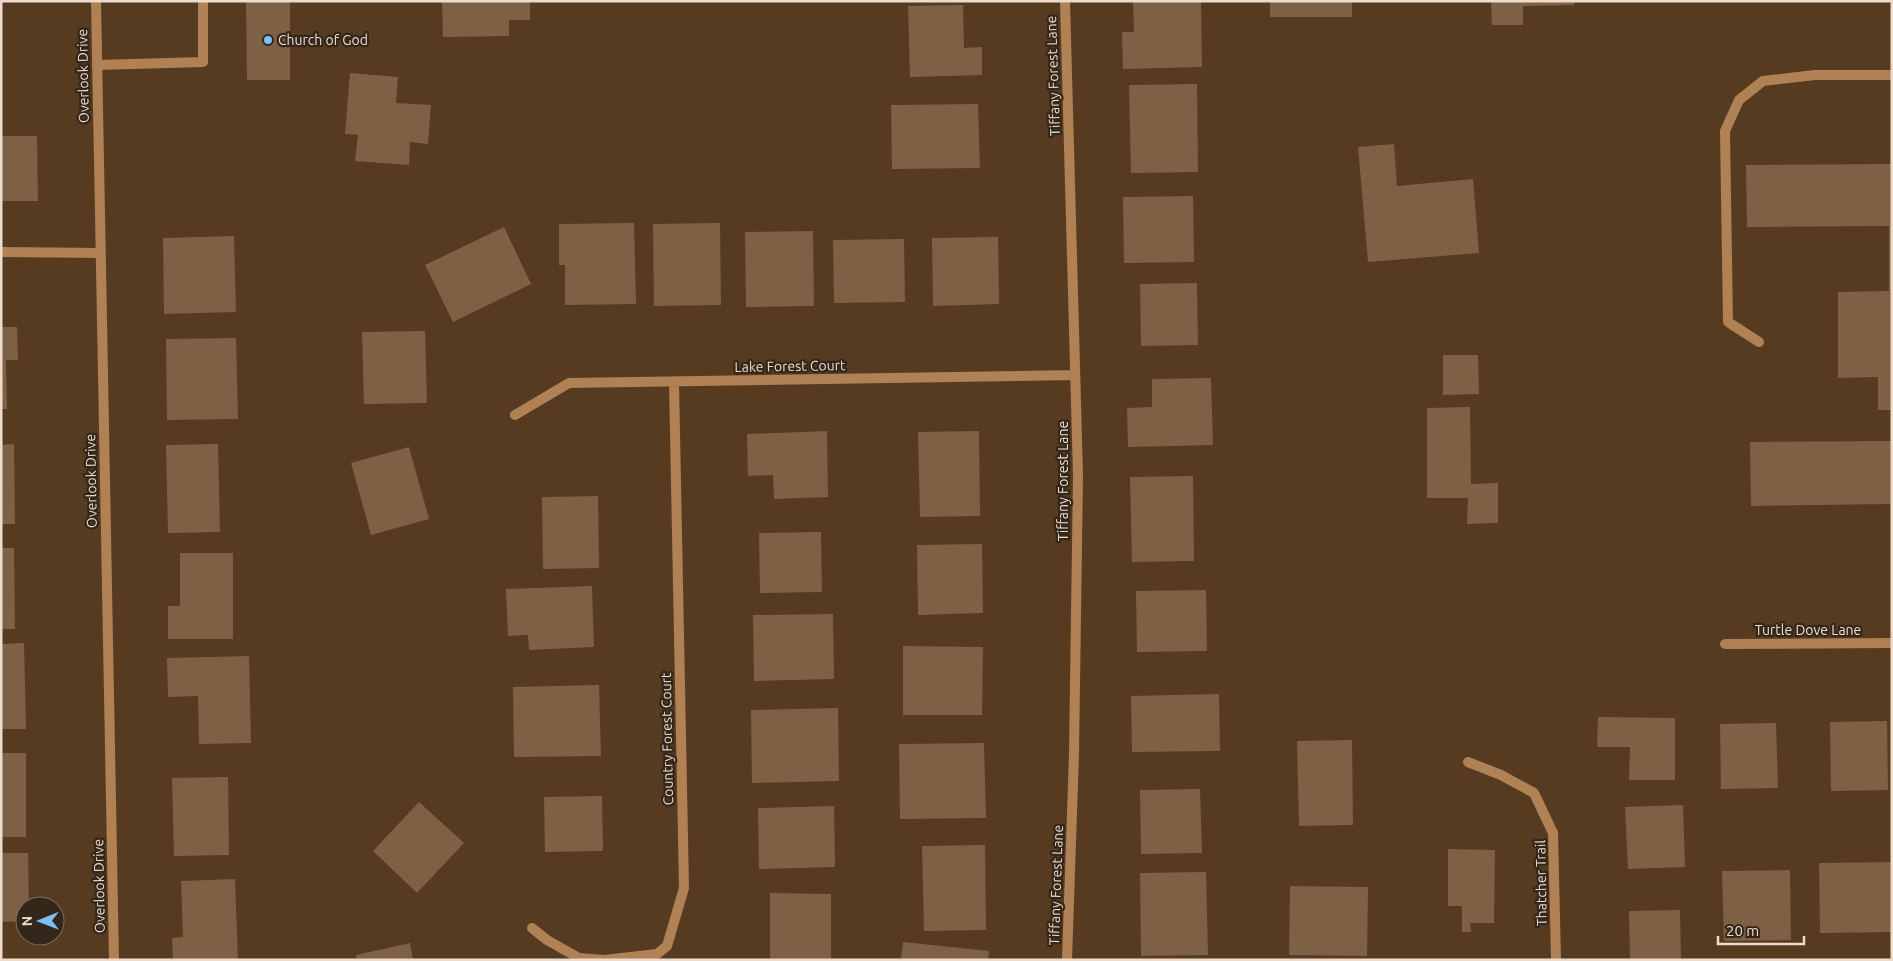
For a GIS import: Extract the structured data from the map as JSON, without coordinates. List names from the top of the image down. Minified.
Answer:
{"streets":{"street":["Overlook Drive","Tiffany Forest Lane","Lake Forest Court","Turtle Dove Lane","Country Forest Court","Thatcher Trail"]},"crossings":[["Tiffany Forest Lane","Lake Forest Court"],["Lake Forest Court","Country Forest Court"]],"places":["Church of God"],"scale_bar":"20 m","north":"left"}
